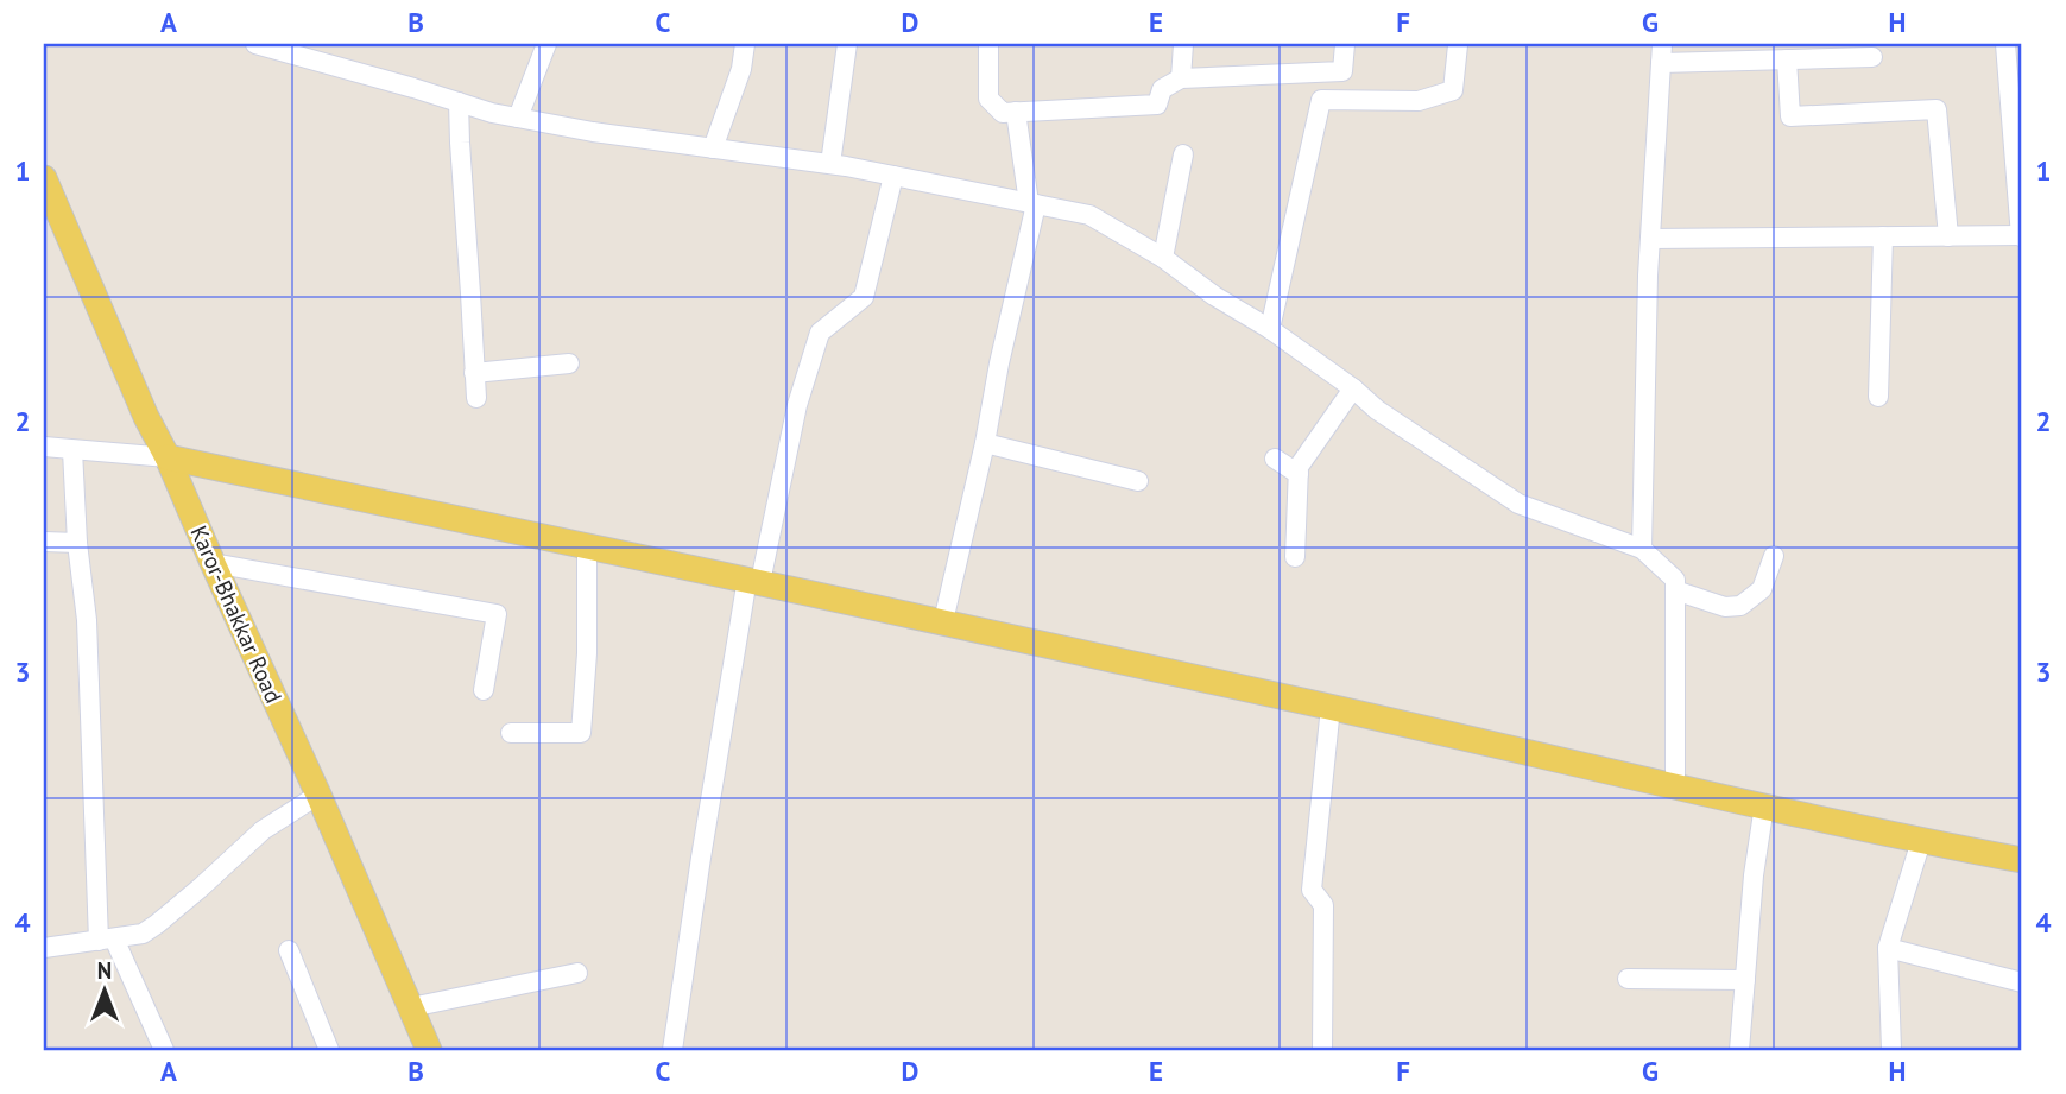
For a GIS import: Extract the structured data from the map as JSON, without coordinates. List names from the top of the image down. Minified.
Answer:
{"streets":{"main road":["Karor-Bhakkar Road"]},"north":"top","grid":{"columns":["A","B","C","D","E","F","G","H"],"rows":["1","2","3","4"]}}
